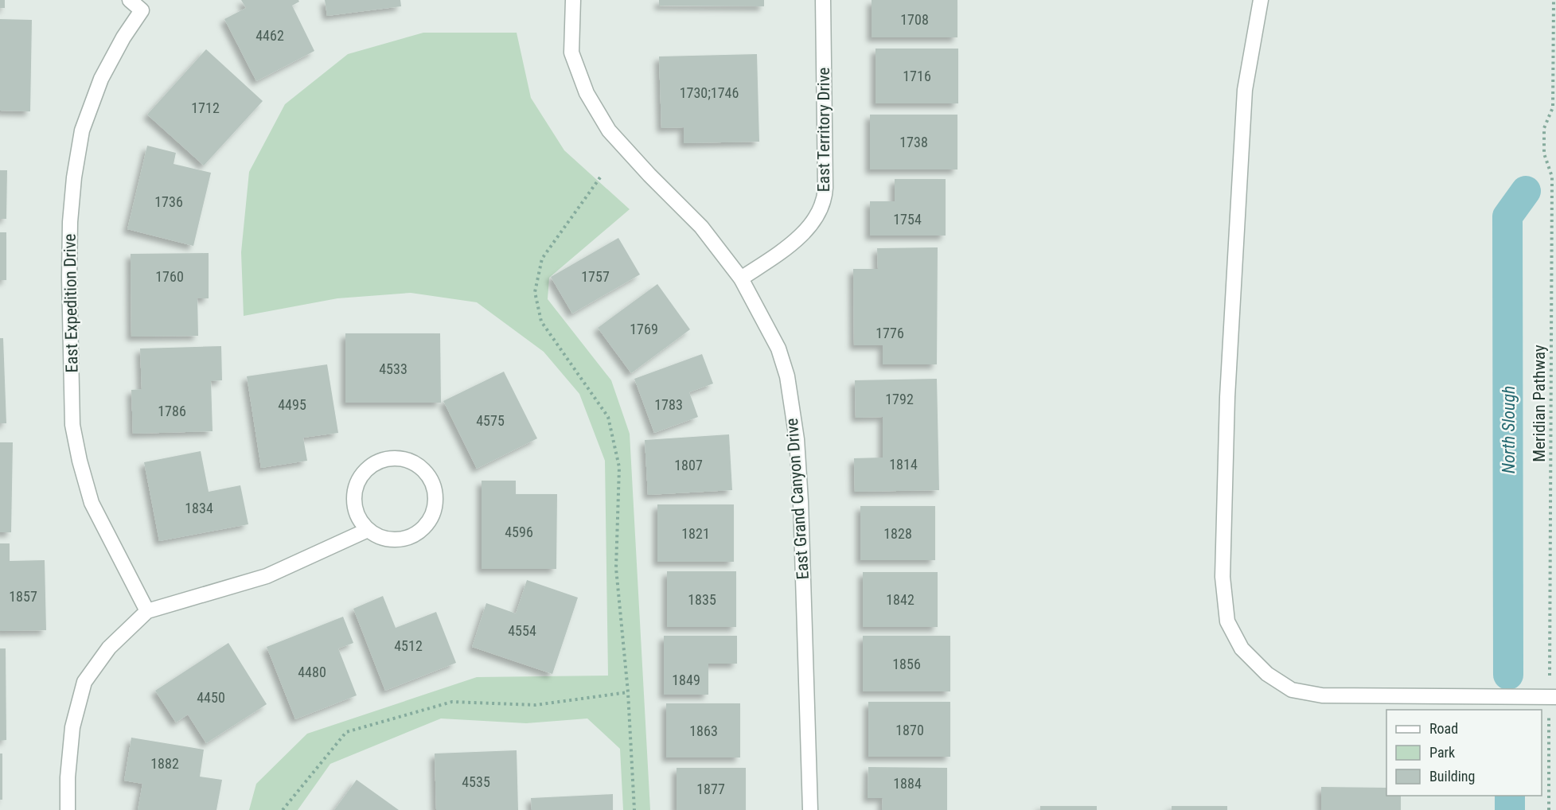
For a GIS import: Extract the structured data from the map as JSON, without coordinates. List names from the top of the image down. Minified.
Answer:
{"streets":{"street":["East Territory Drive","East Expedition Drive","East Grand Canyon Drive"],"path":["Meridian Pathway"]},"crossings":[["East Territory Drive","East Grand Canyon Drive"]],"water":["North Slough"],"house_numbers":["1708","4462","1716","1730;1746","1712","1738","1736","1754","1760","1757","1769","1776","4533","1792","4495","1783","1786","4575","1814","1807","1834","4596","1821","1828","1857","1835","1842","4554","4512","1856","4480","1849","4450","1870","1863","1882","4535","1884","1877"],"legend":["Road","Park","Building"]}
